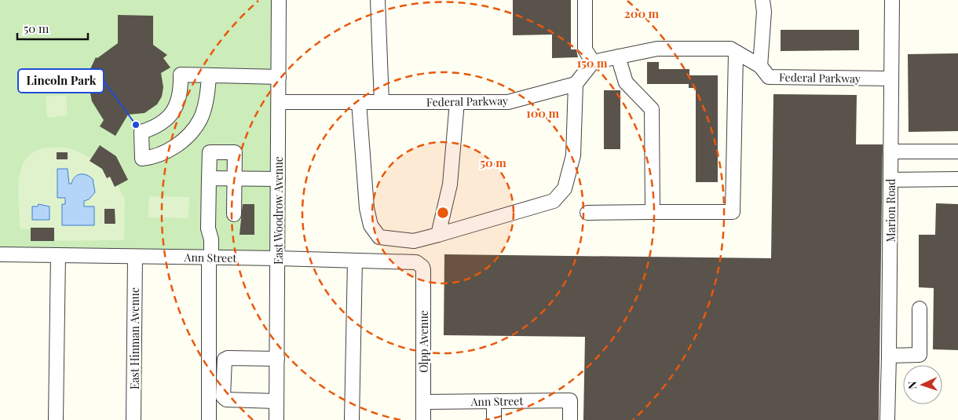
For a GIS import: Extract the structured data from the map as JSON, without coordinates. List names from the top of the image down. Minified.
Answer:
{"streets":{"street":["Federal Parkway","East Woodrow Avenue","Marion Road","Ann Street","East Hinman Avenue","Olpp Avenue"]},"crossings":[["Federal Parkway","East Woodrow Avenue"],["Federal Parkway","Marion Road"],["East Woodrow Avenue","Ann Street"],["Ann Street","East Hinman Avenue"],["Ann Street","Olpp Avenue"]],"places":["Lincoln Park"],"scale_bar":"50 m","north":"left","rings":["200 m","150 m","100 m","50 m"]}
